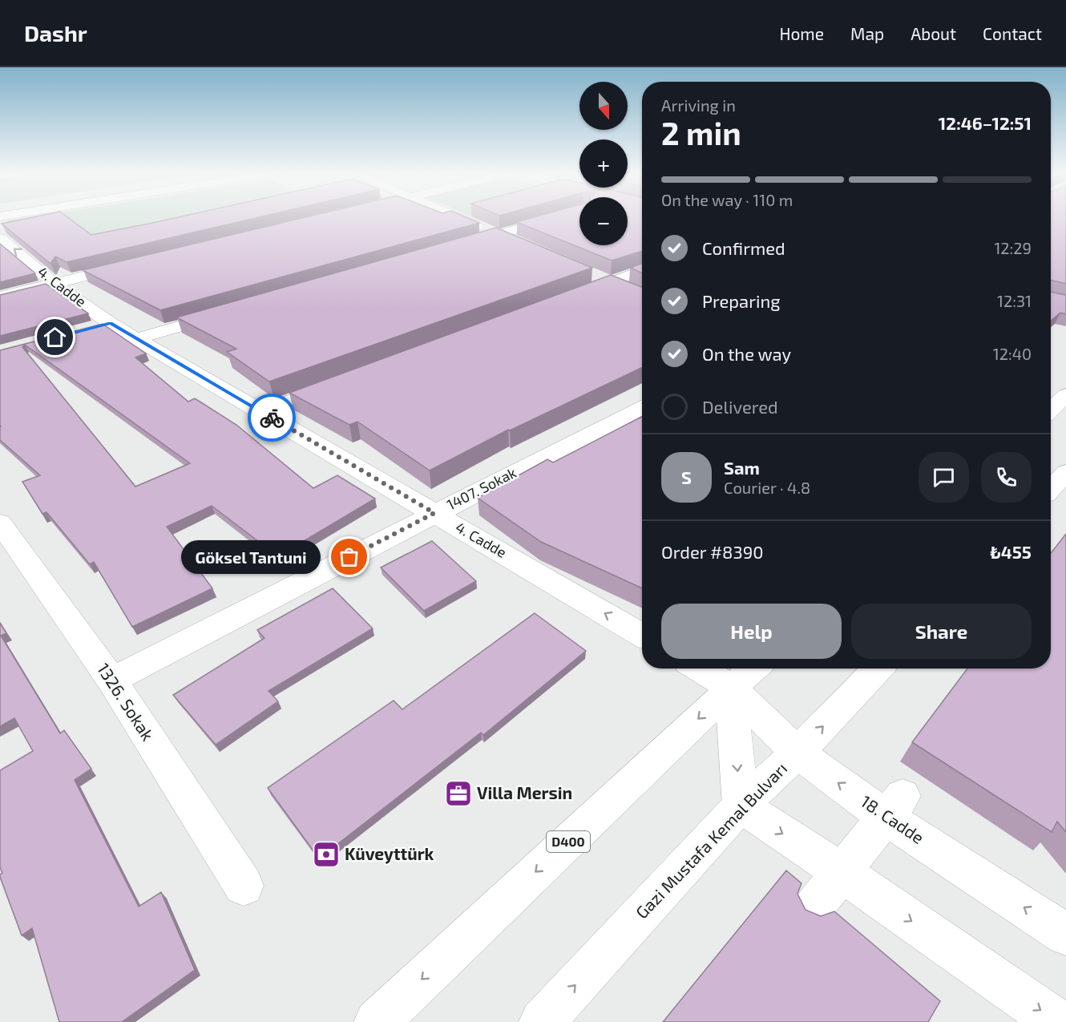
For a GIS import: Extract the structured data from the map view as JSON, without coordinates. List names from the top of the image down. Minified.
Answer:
{"streets":{"main road":["4. Cadde","1407. Sokak","1326. Sokak","18. Cadde","Gazi Mustafa Kemal Bulvarı","D400"]},"crossings":[["4. Cadde","1407. Sokak"],["1407. Sokak","1326. Sokak"],["18. Cadde","Gazi Mustafa Kemal Bulvarı"],["18. Cadde","D400"]],"one_way":["4. Cadde"],"places":{"other":["Göksel Tantuni"],"office":["Villa Mersin"],"bank":["Küveyttürk"]},"north":"bottom","page":{"header":"Dashr","nav":["Home","Map","About","Contact"],"map_buttons":["+","−"],"heading":["2 min","Arriving in","12:46–12:51"],"panel":["Sam","Courier · 4.8","Order #8390","₺455"],"bar":"On the way · 110 m","list":[["Confirmed","12:29"],["Preparing","12:31"],["On the way","12:40"],"Delivered"],"round":"S","bubble":"Göksel Tantuni","buttons":["Help","Share"]}}
